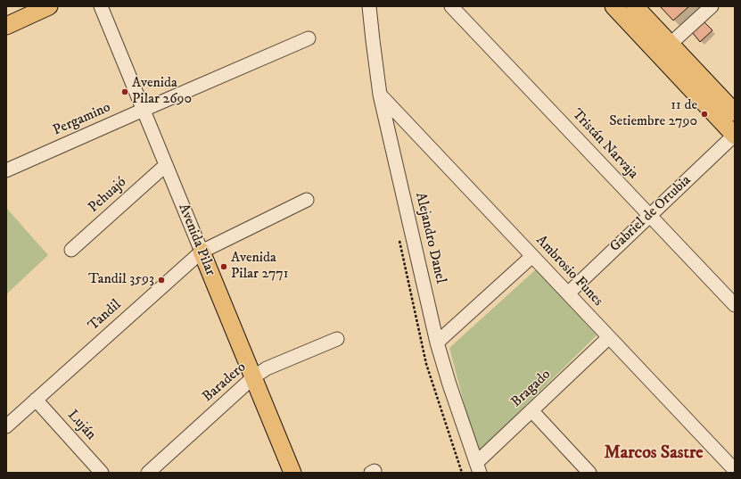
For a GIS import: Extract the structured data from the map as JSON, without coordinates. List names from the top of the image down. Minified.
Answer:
{"streets":{"main road":["Avenida Pilar"],"street":["Pergamino","Tristán Narvaja","Pehuajó","Gabriel de Ortubia","Alejandro Danel","Ambrosio Funes","Tandil","Baradero","Bragado","Luján"]},"crossings":[["Pergamino","Avenida Pilar"],["Tristán Narvaja","Gabriel de Ortubia"],["Pehuajó","Avenida Pilar"],["Gabriel de Ortubia","Ambrosio Funes"],["Alejandro Danel","Ambrosio Funes"],["Alejandro Danel","Bragado"],["Avenida Pilar","Tandil"],["Avenida Pilar","Baradero"],["Ambrosio Funes","Bragado"],["Tandil","Luján"]],"districts":["Marcos Sastre"],"places":["Avenida Pilar 2690","11 de Setiembre 2790","Avenida Pilar 2771","Tandil 3593"]}
